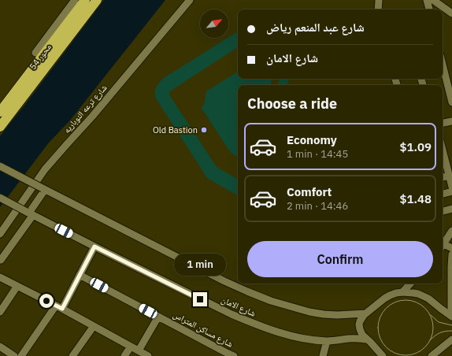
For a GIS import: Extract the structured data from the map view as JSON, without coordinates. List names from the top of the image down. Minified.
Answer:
{"streets":{"highway":["محور 54"],"street":["شارع ترعه النوباريه","شارع الامان","شارع مساكن المتراس"]},"places":["Old Bastion"],"north":"top right","page":{"banner":["شارع عبد المنعم رياض","شارع الامان"],"heading":"Choose a ride","list":[{"name":"Economy","note":"1 min · 14:45","value":"$1.09"},{"name":"Comfort","note":"2 min · 14:46","value":"$1.48"}],"buttons":"Confirm","bubble":"1 min"}}
